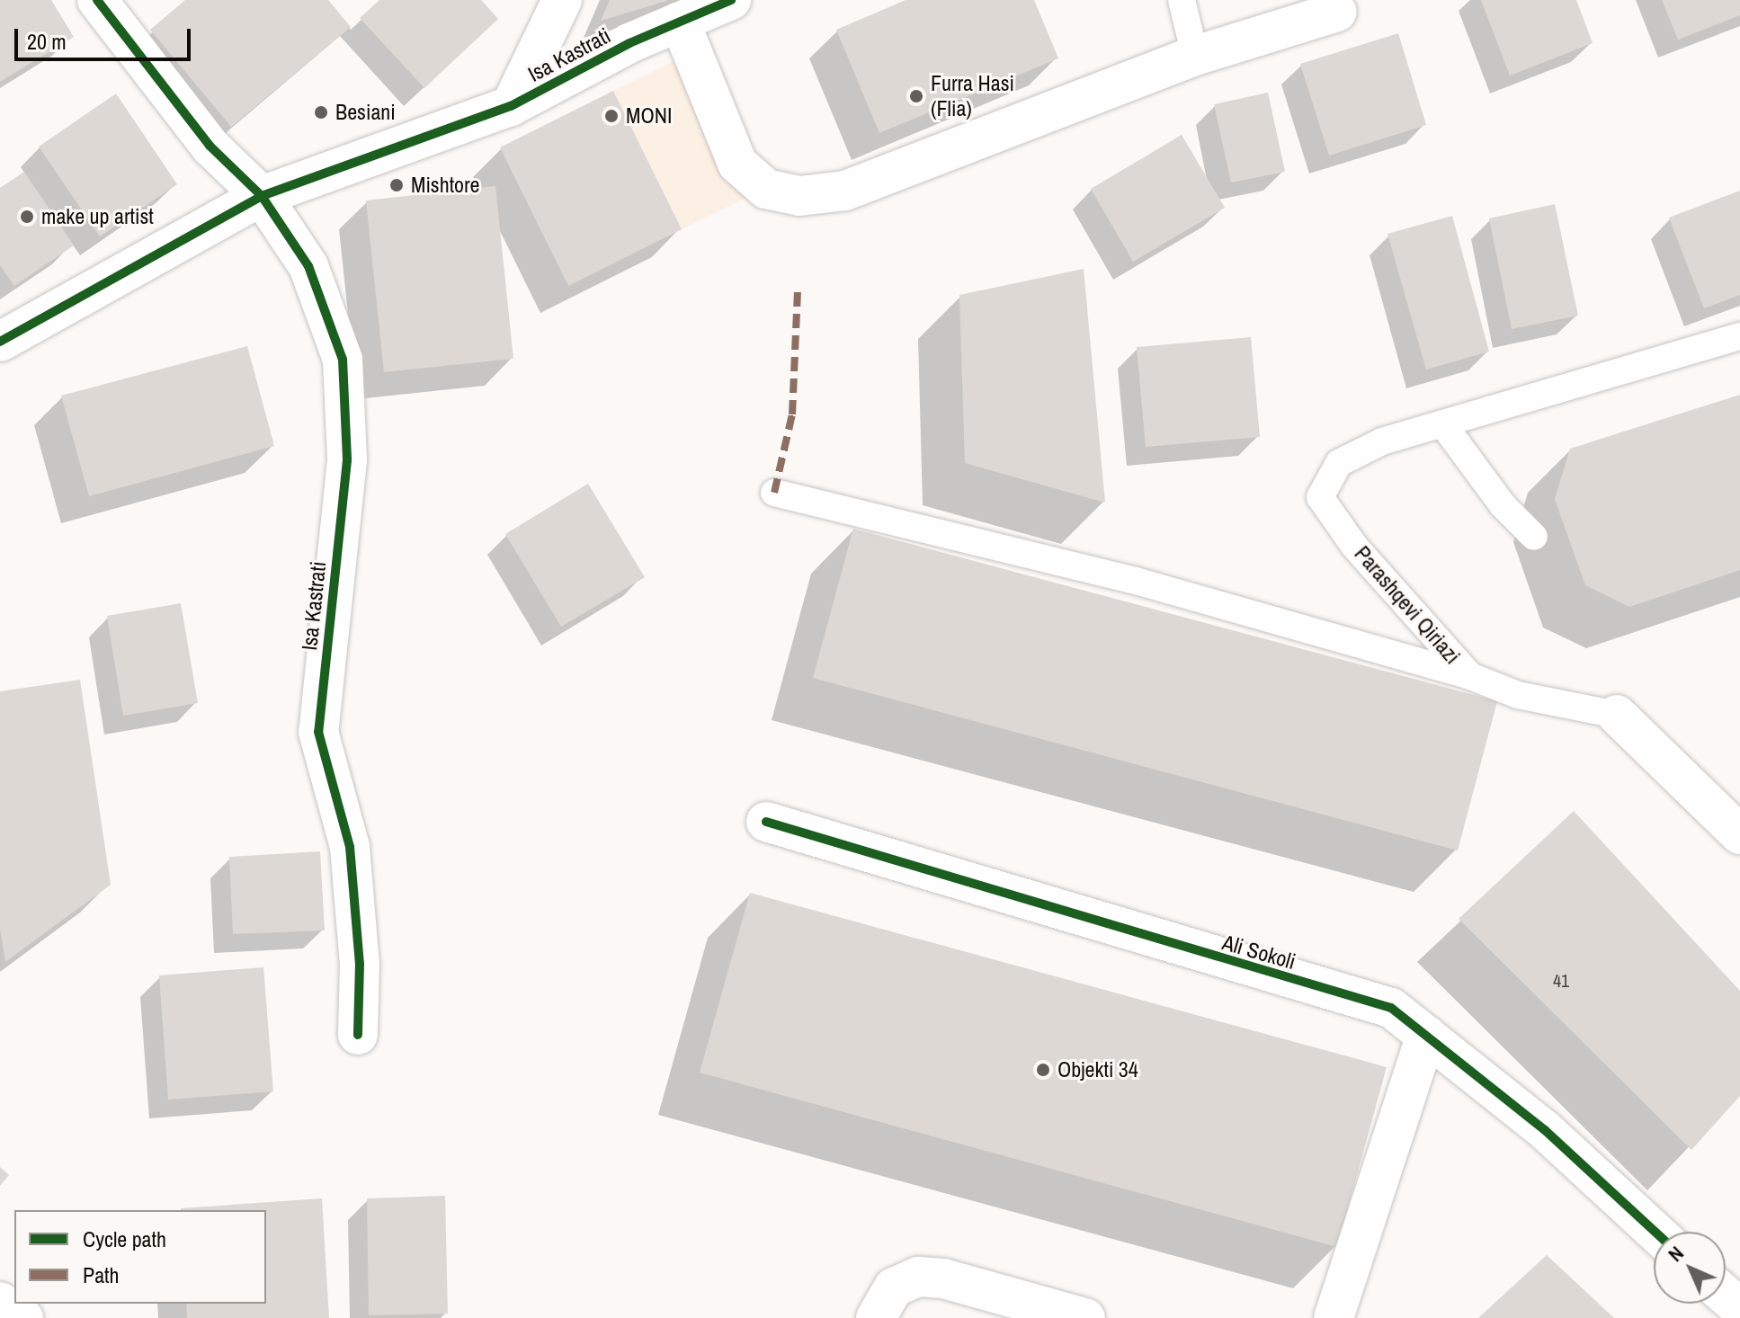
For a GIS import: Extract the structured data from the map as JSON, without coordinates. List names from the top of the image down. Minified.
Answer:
{"streets":{"street":["Isa Kastrati","Parashqevi Qiriazi","Ali Sokoli"]},"places":["Furra Hasi (Flia)","Besiani","MONI","Mishtore","make up artist","Objekti 34"],"house_numbers":["41"],"legend":["Cycle path","Path"],"scale_bar":"20 m","north":"top left"}
